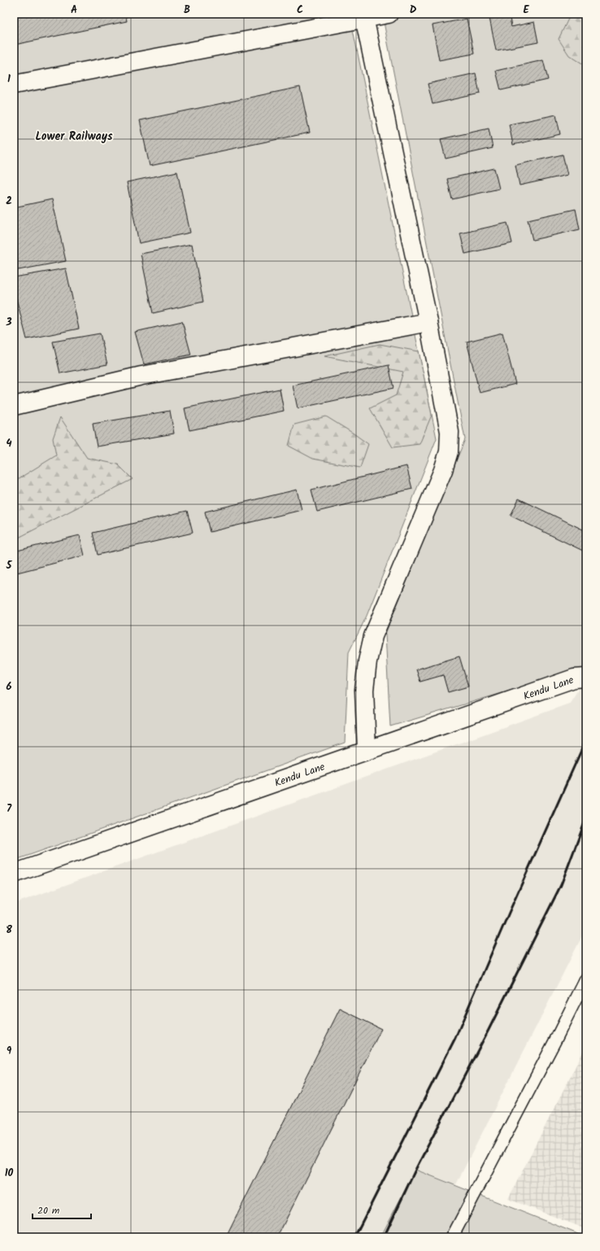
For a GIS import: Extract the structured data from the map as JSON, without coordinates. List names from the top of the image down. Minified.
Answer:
{"streets":{"street":["Kendu Lane"]},"districts":["Lower Railways"],"scale_bar":"20 m","grid":{"columns":["A","B","C","D","E"],"rows":["1","2","3","4","5","6","7","8","9","10"]}}
